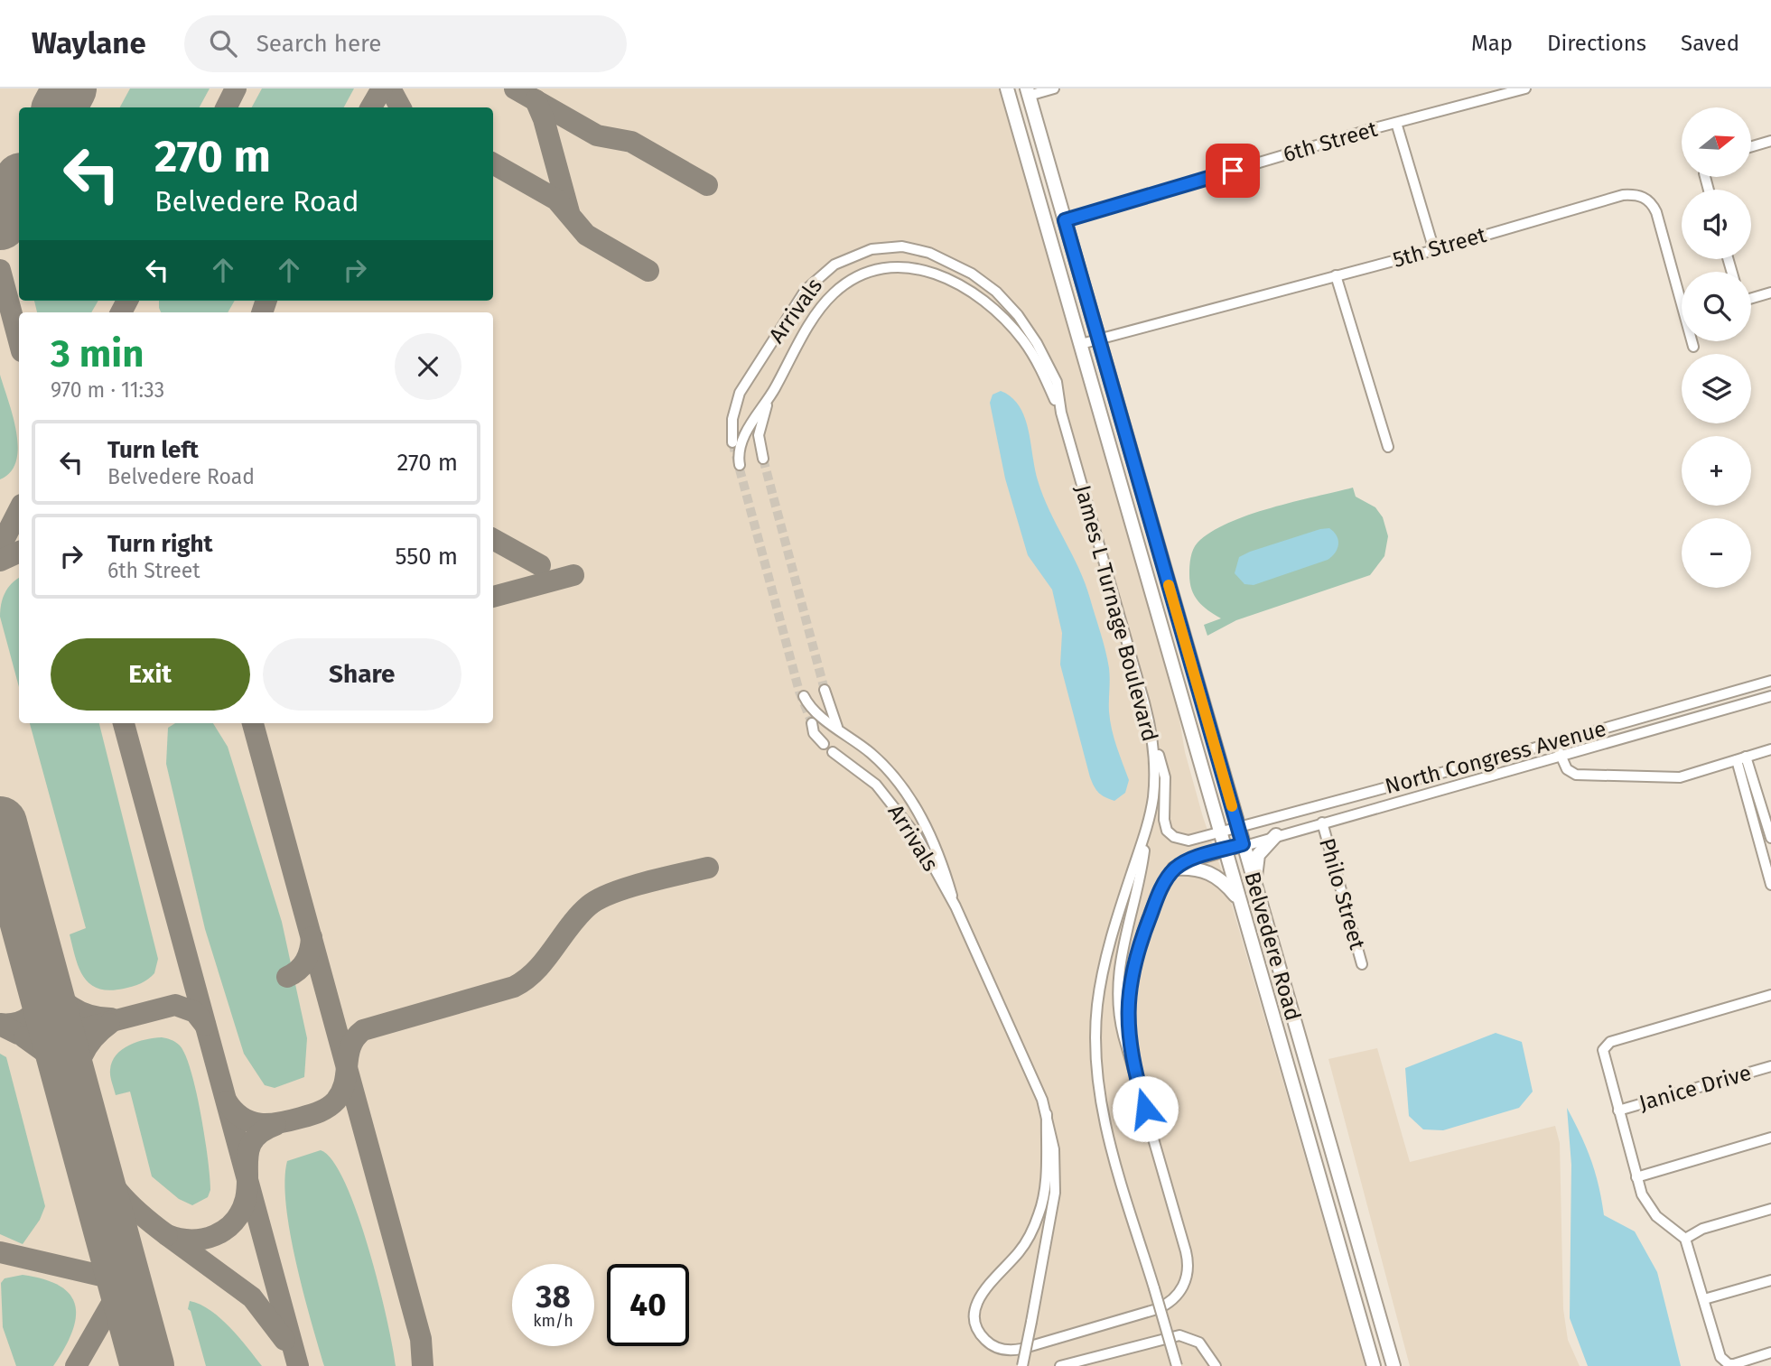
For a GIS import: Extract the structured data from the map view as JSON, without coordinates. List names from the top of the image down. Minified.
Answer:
{"streets":{"main road":["Belvedere Road"],"street":["6th Street","5th Street","Arrivals","James L Turnage Boulevard","North Congress Avenue","Philo Street","Janice Drive"]},"crossings":[["6th Street","Belvedere Road"],["5th Street","Belvedere Road"],["Arrivals","James L Turnage Boulevard"],["James L Turnage Boulevard","North Congress Avenue"],["North Congress Avenue","Philo Street"],["North Congress Avenue","Belvedere Road"]],"north":"right","page":{"header":"Waylane","search":"Search here","nav":["Map","Directions","Saved"],"map_buttons":["+","−"],"turn":["270 m","Belvedere Road"],"heading":["3 min","970 m · 11:33"],"list":[{"name":"Turn left","note":"Belvedere Road","value":"270 m"},{"name":"Turn right","note":"6th Street","value":"550 m"}],"buttons":["Exit","Share"],"speed":"38 km/h","limit":"40"}}
